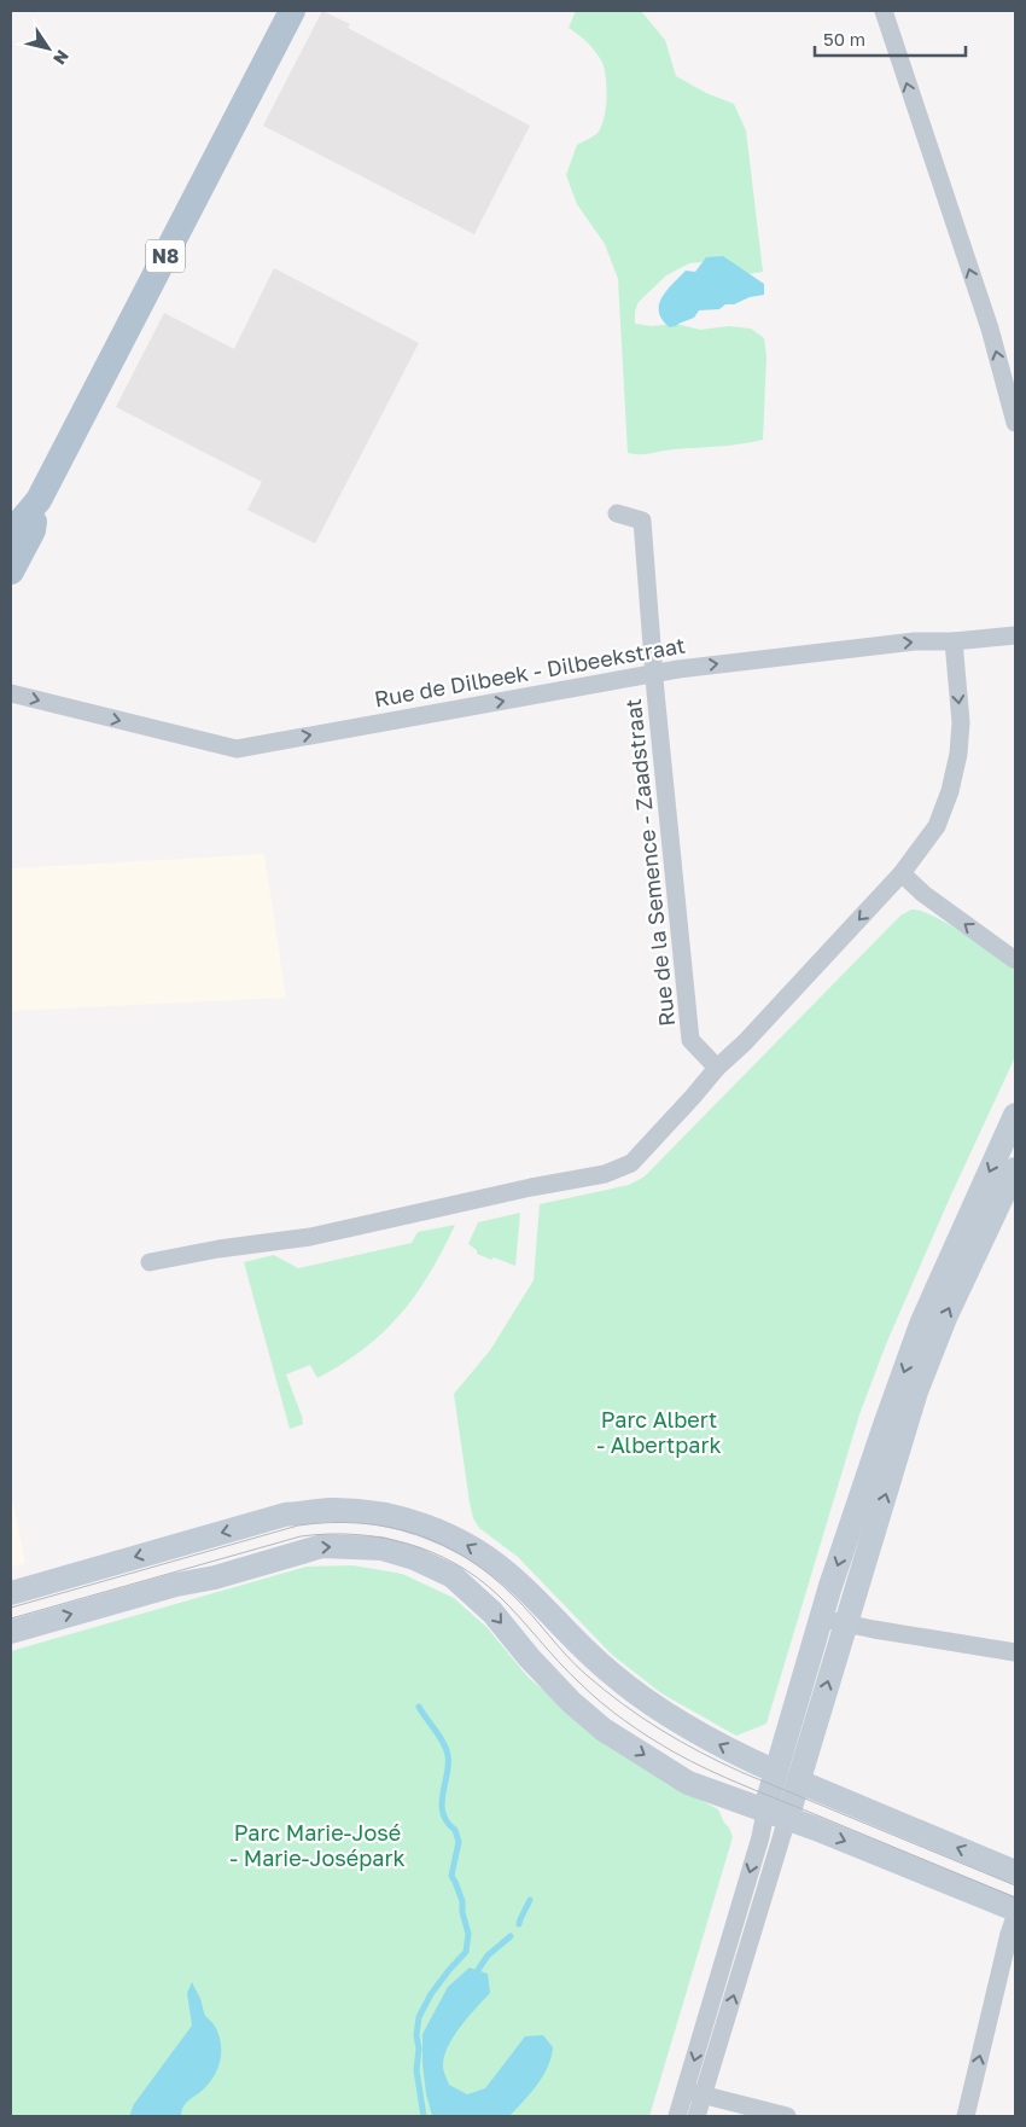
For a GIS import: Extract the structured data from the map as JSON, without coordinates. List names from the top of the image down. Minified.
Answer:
{"streets":{"main road":["N8"],"street":["Rue de Dilbeek - Dilbeekstraat","Rue de la Semence - Zaadstraat"]},"crossings":[["Rue de Dilbeek - Dilbeekstraat","Rue de la Semence - Zaadstraat"]],"one_way":["Rue de Dilbeek - Dilbeekstraat"],"parks":["Parc Albert - Albertpark","Parc Marie-José - Marie-Josépark"],"scale_bar":"50 m","north":"bottom right"}
